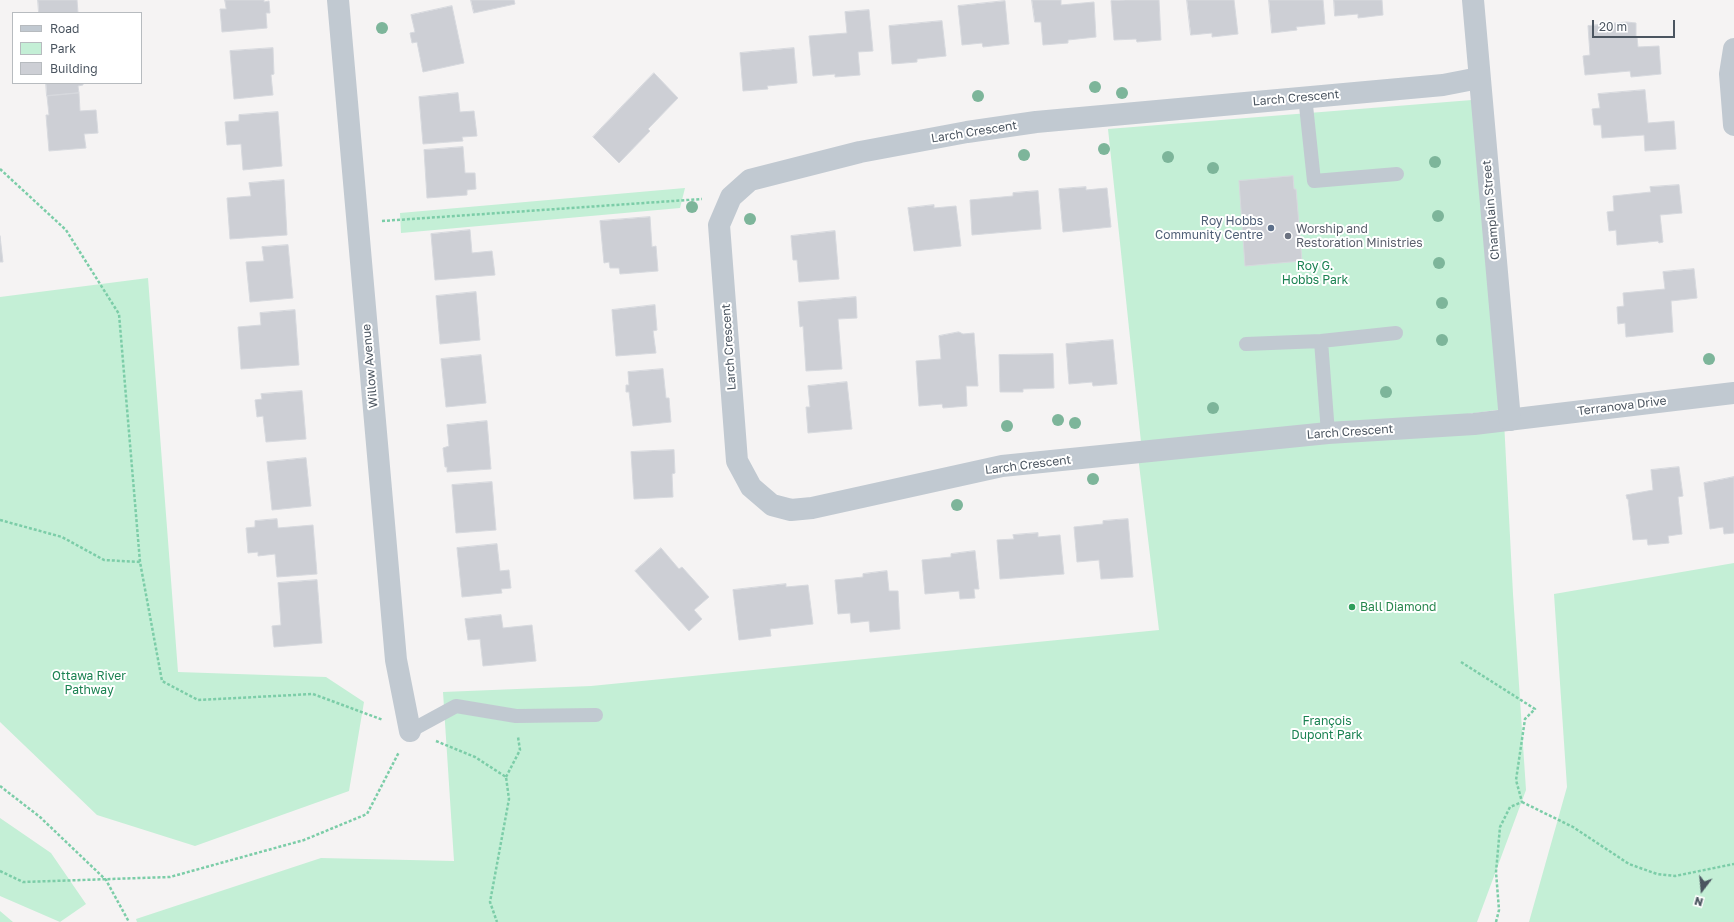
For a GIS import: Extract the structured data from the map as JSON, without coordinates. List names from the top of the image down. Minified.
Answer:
{"streets":{"street":["Larch Crescent","Champlain Street","Willow Avenue","Terranova Drive"]},"crossings":[["Larch Crescent","Champlain Street"],["Larch Crescent","Terranova Drive"],["Champlain Street","Terranova Drive"]],"parks":["Roy G. Hobbs Park","Ottawa River Pathway","François Dupont Park"],"places":["Roy Hobbs Community Centre","Worship and Restoration Ministries","Ball Diamond"],"legend":["Road","Park","Building"],"scale_bar":"20 m","north":"bottom"}
